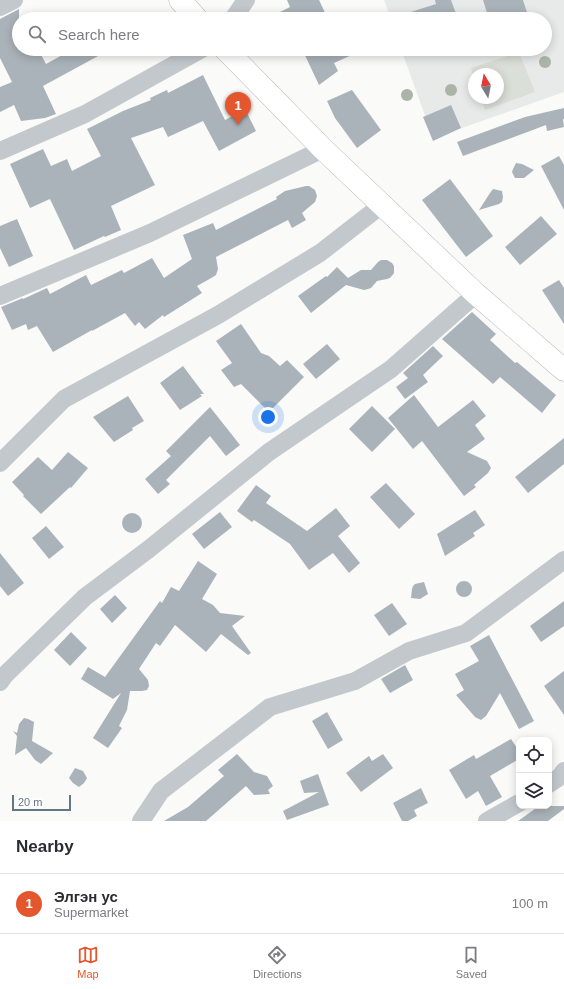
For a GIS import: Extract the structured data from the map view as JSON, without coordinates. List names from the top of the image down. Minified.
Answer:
{"scale_bar":"20 m","north":"top","page":{"search":"Search here","pins":"1","scale":"20 m","heading":"Nearby","list":[{"mark":"1","name":"Элгэн ус","note":"Supermarket","value":"100 m"}],"nav":["Map","Directions","Saved"]}}
